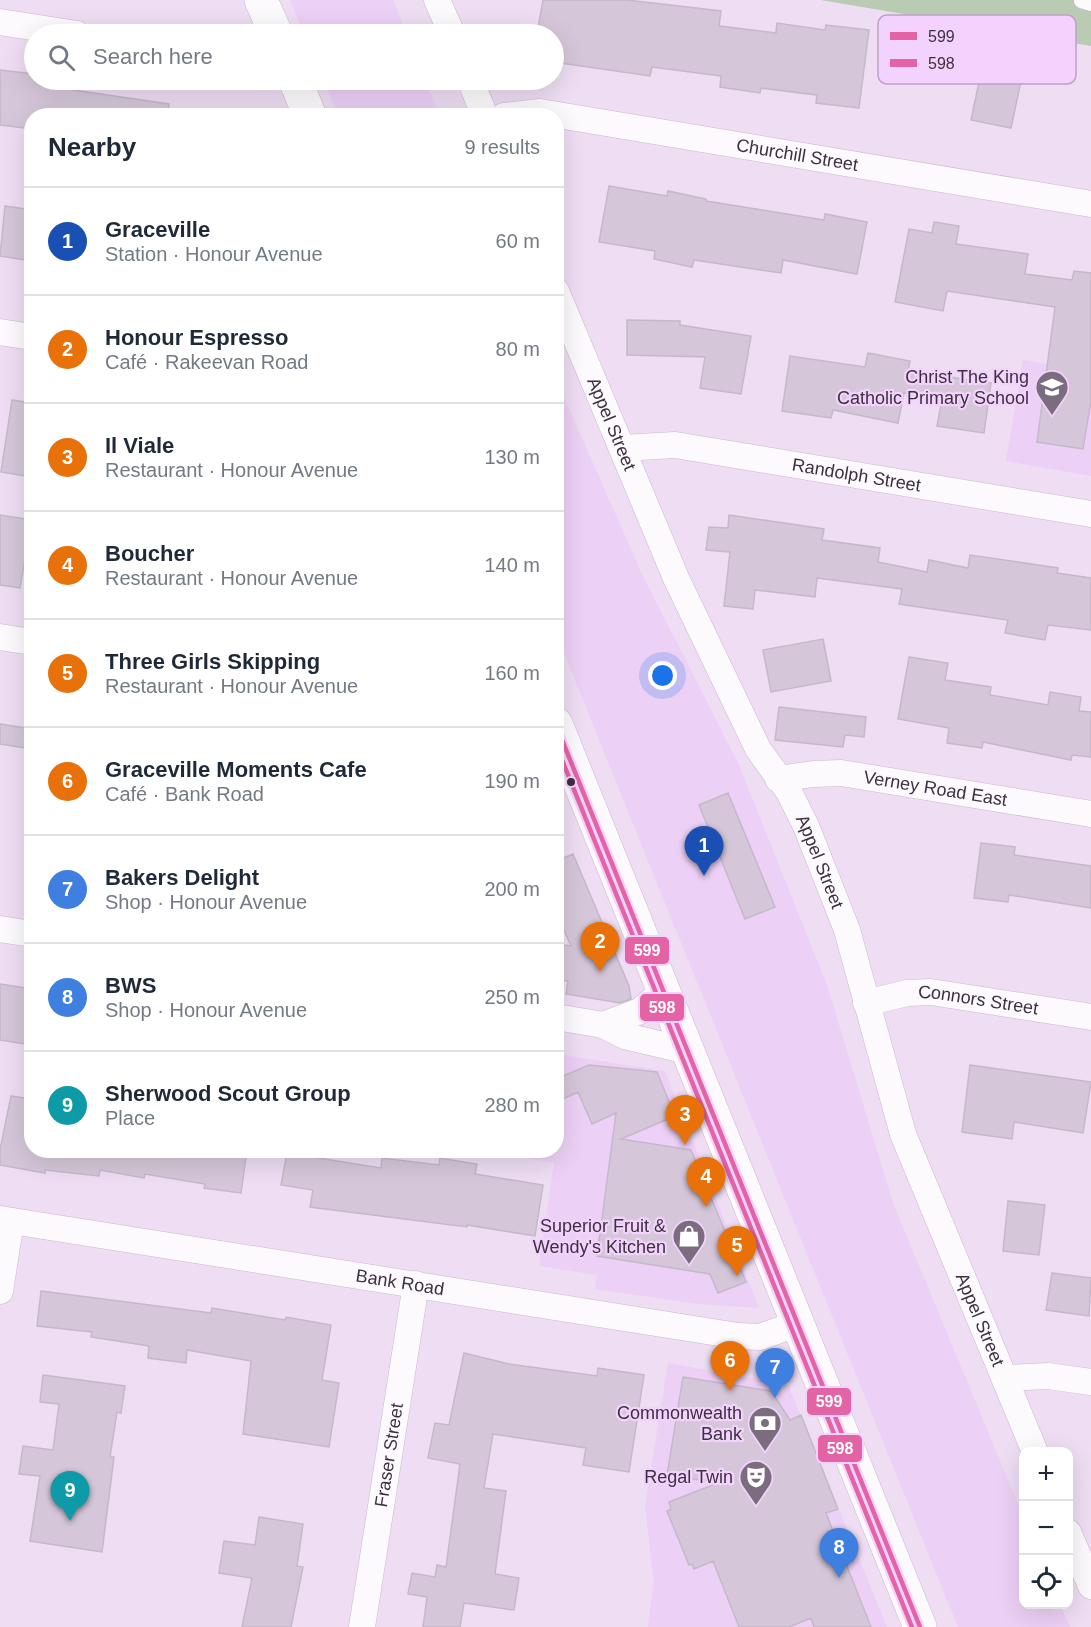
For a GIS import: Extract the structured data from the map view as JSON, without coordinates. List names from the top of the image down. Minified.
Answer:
{"streets":{"street":["Churchill Street","Appel Street","Randolph Street","Verney Road East","Connors Street","Bank Road","Fraser Street"]},"crossings":[["Appel Street","Randolph Street"],["Appel Street","Verney Road East"],["Appel Street","Connors Street"],["Bank Road","Fraser Street"]],"places":{"school or university":["Christ The King Catholic Primary School"],"shop":["Superior Fruit & Wendy's Kitchen"],"bank":["Commonwealth Bank"],"theatre":["Regal Twin"]},"lines":["transit line 599","transit line 598"],"legend":["599","598"],"page":{"search":"Search here","heading":["Nearby","9 results"],"list":[{"mark":"1","name":"Graceville","note":"Station · Honour Avenue","value":"60 m"},{"mark":"2","name":"Honour Espresso","note":"Café · Rakeevan Road","value":"80 m"},{"mark":"3","name":"Il Viale","note":"Restaurant · Honour Avenue","value":"130 m"},{"mark":"4","name":"Boucher","note":"Restaurant · Honour Avenue","value":"140 m"},{"mark":"5","name":"Three Girls Skipping","note":"Restaurant · Honour Avenue","value":"160 m"},{"mark":"6","name":"Graceville Moments Cafe","note":"Café · Bank Road","value":"190 m"},{"mark":"7","name":"Bakers Delight","note":"Shop · Honour Avenue","value":"200 m"},{"mark":"8","name":"BWS","note":"Shop · Honour Avenue","value":"250 m"},{"mark":"9","name":"Sherwood Scout Group","note":"Place","value":"280 m"}],"pins":["1","2","3","4","5","6","7","9","8"],"map_buttons":["+","−"]}}
